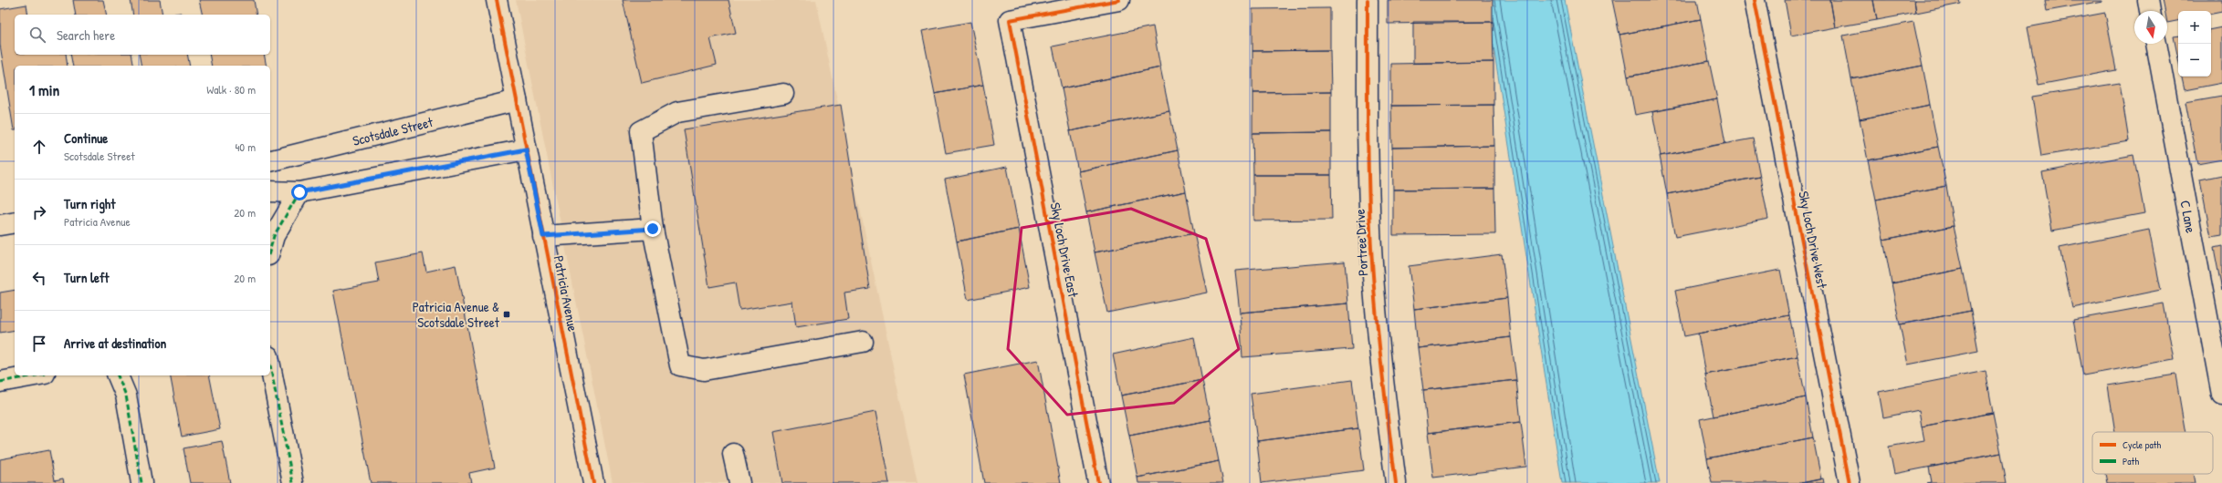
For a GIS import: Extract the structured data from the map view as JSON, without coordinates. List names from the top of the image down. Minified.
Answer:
{"streets":{"street":["Scotsdale Street","C Lane","Sky Loch Drive West","Portree Drive","Sky Loch Drive East","Patricia Avenue"]},"crossings":[["Scotsdale Street","Patricia Avenue"]],"places":{"transit":["Patricia Avenue & Scotsdale Street"]},"legend":["Cycle path","Path"],"north":"bottom","page":{"map_buttons":["+","−"],"search":"Search here","heading":["1 min","Walk · 80 m"],"list":[["Continue","Scotsdale Street","40 m"],["Turn right","Patricia Avenue","20 m"],["Turn left","20 m"],"Arrive at destination"]}}
